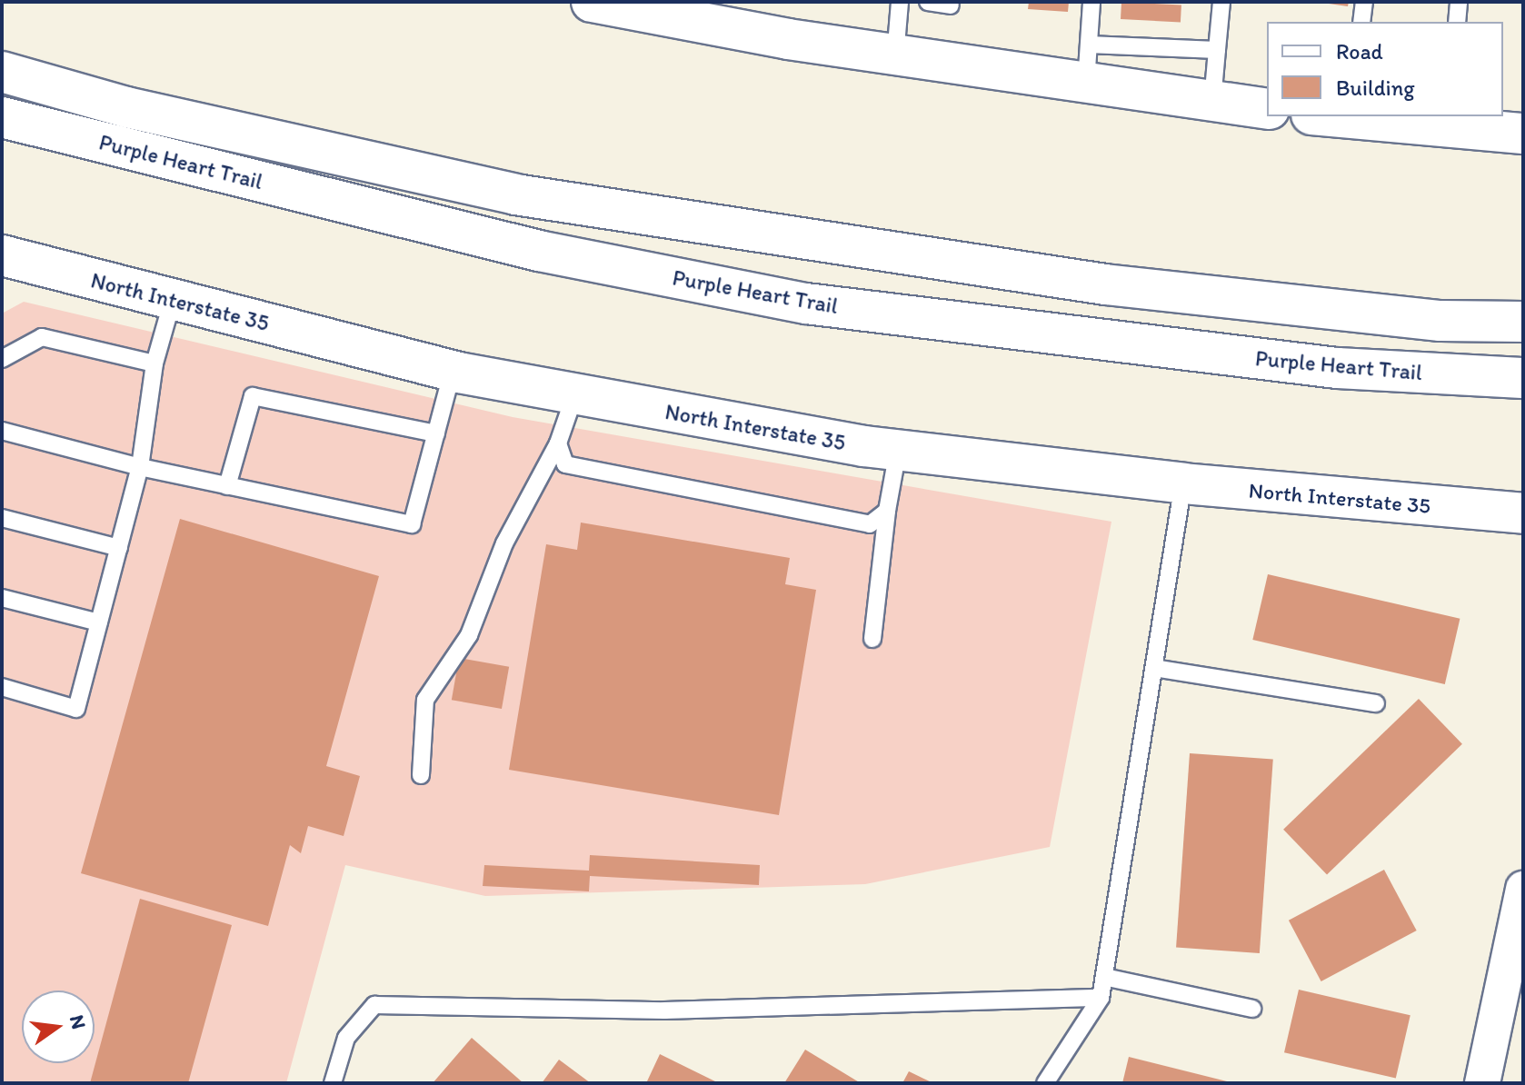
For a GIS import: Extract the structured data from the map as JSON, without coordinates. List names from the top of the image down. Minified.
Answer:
{"streets":{"main road":["Purple Heart Trail","North Interstate 35"]},"legend":["Road","Building"],"north":"right"}
